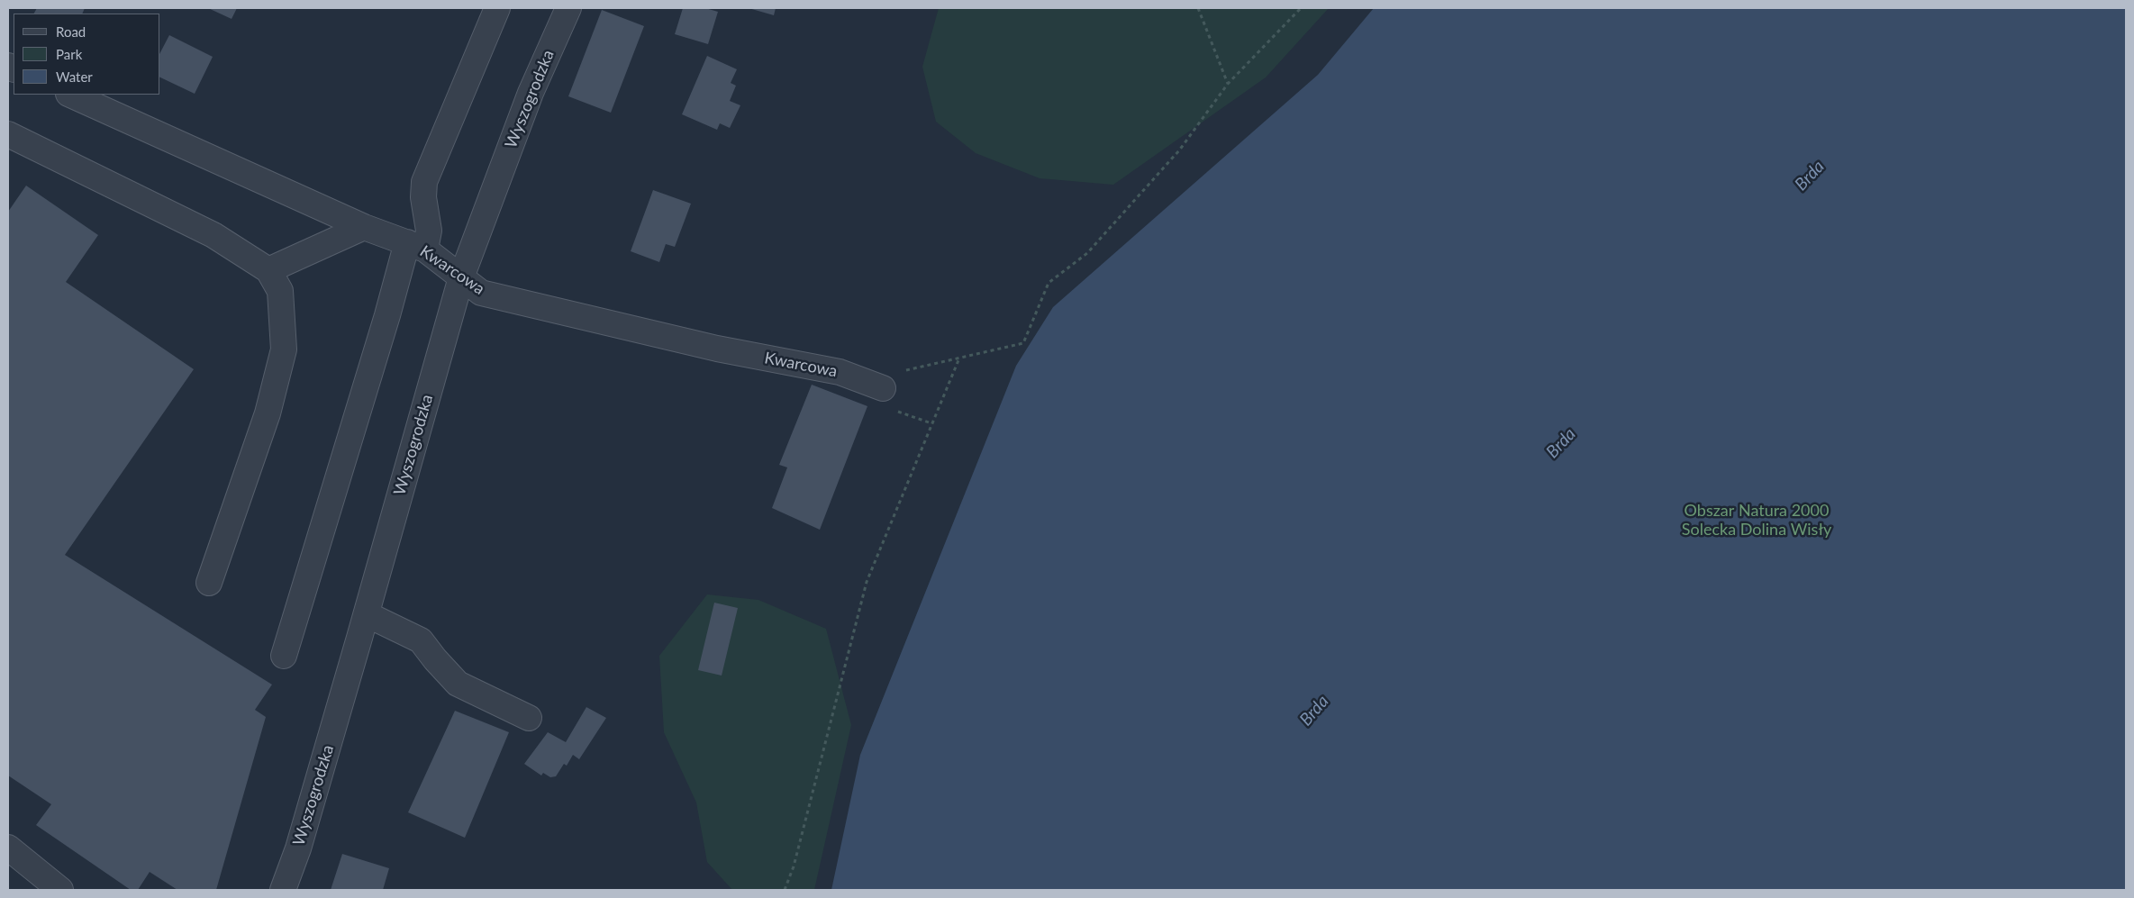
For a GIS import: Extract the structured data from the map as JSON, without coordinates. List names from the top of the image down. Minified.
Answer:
{"streets":{"street":["Wyszogrodzka","Kwarcowa"]},"crossings":[["Wyszogrodzka","Kwarcowa"]],"water":["Brda"],"parks":["Obszar Natura 2000 Solecka Dolina Wisły"],"legend":["Road","Park","Water"]}
